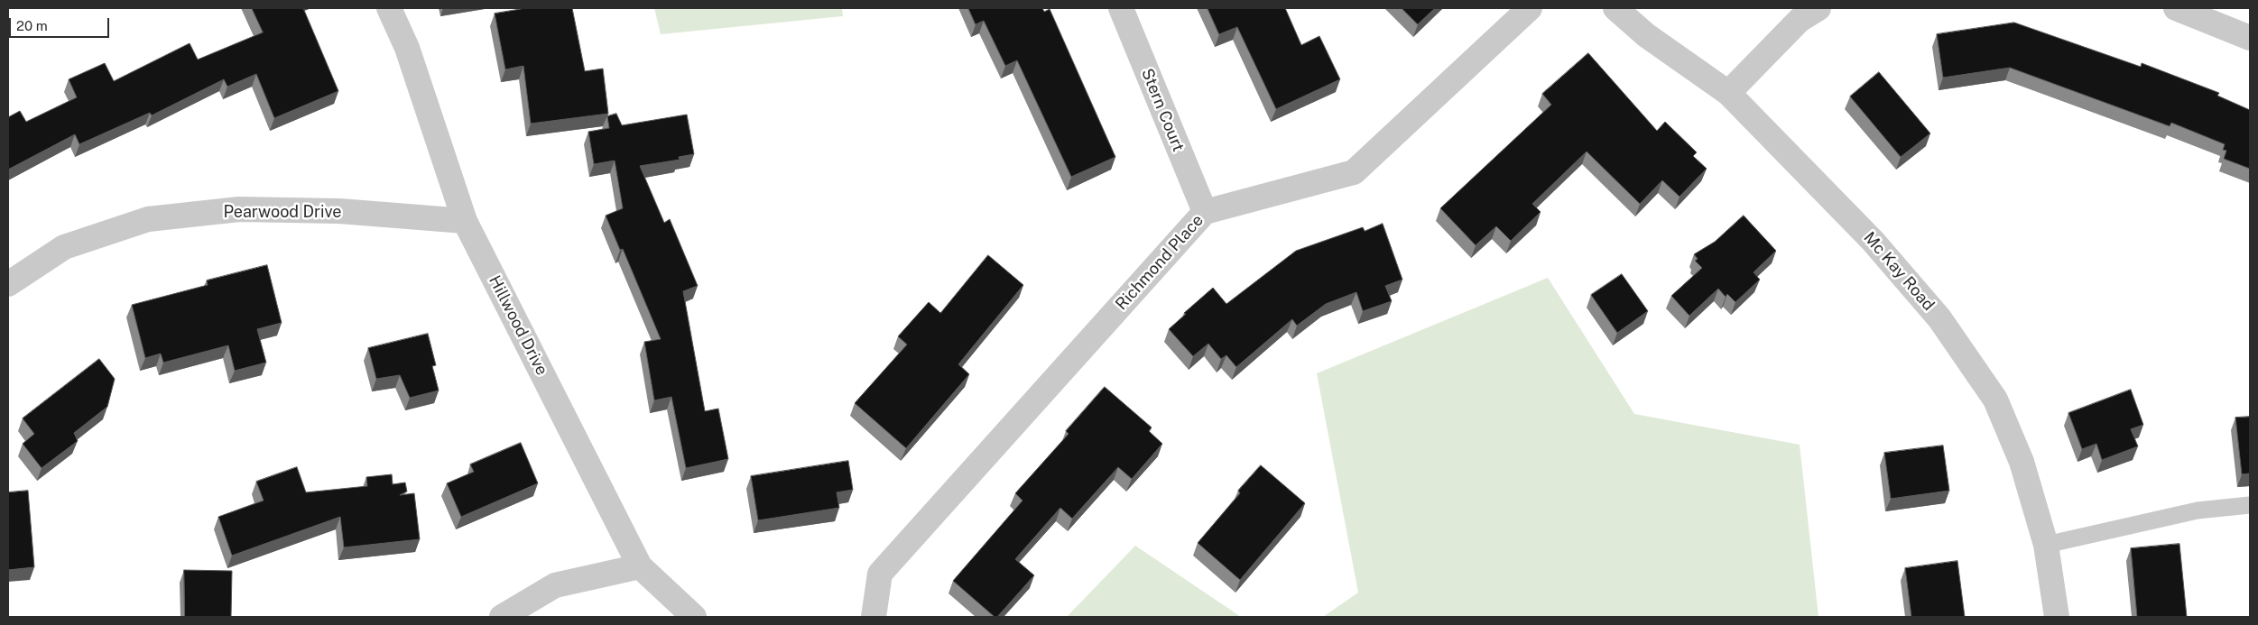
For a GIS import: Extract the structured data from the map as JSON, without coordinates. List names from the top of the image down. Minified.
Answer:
{"streets":{"street":["Stern Court","Pearwood Drive","Richmond Place","Mc Kay Road","Hillwood Drive"]},"crossings":[["Stern Court","Richmond Place"],["Pearwood Drive","Hillwood Drive"]],"scale_bar":"20 m"}
